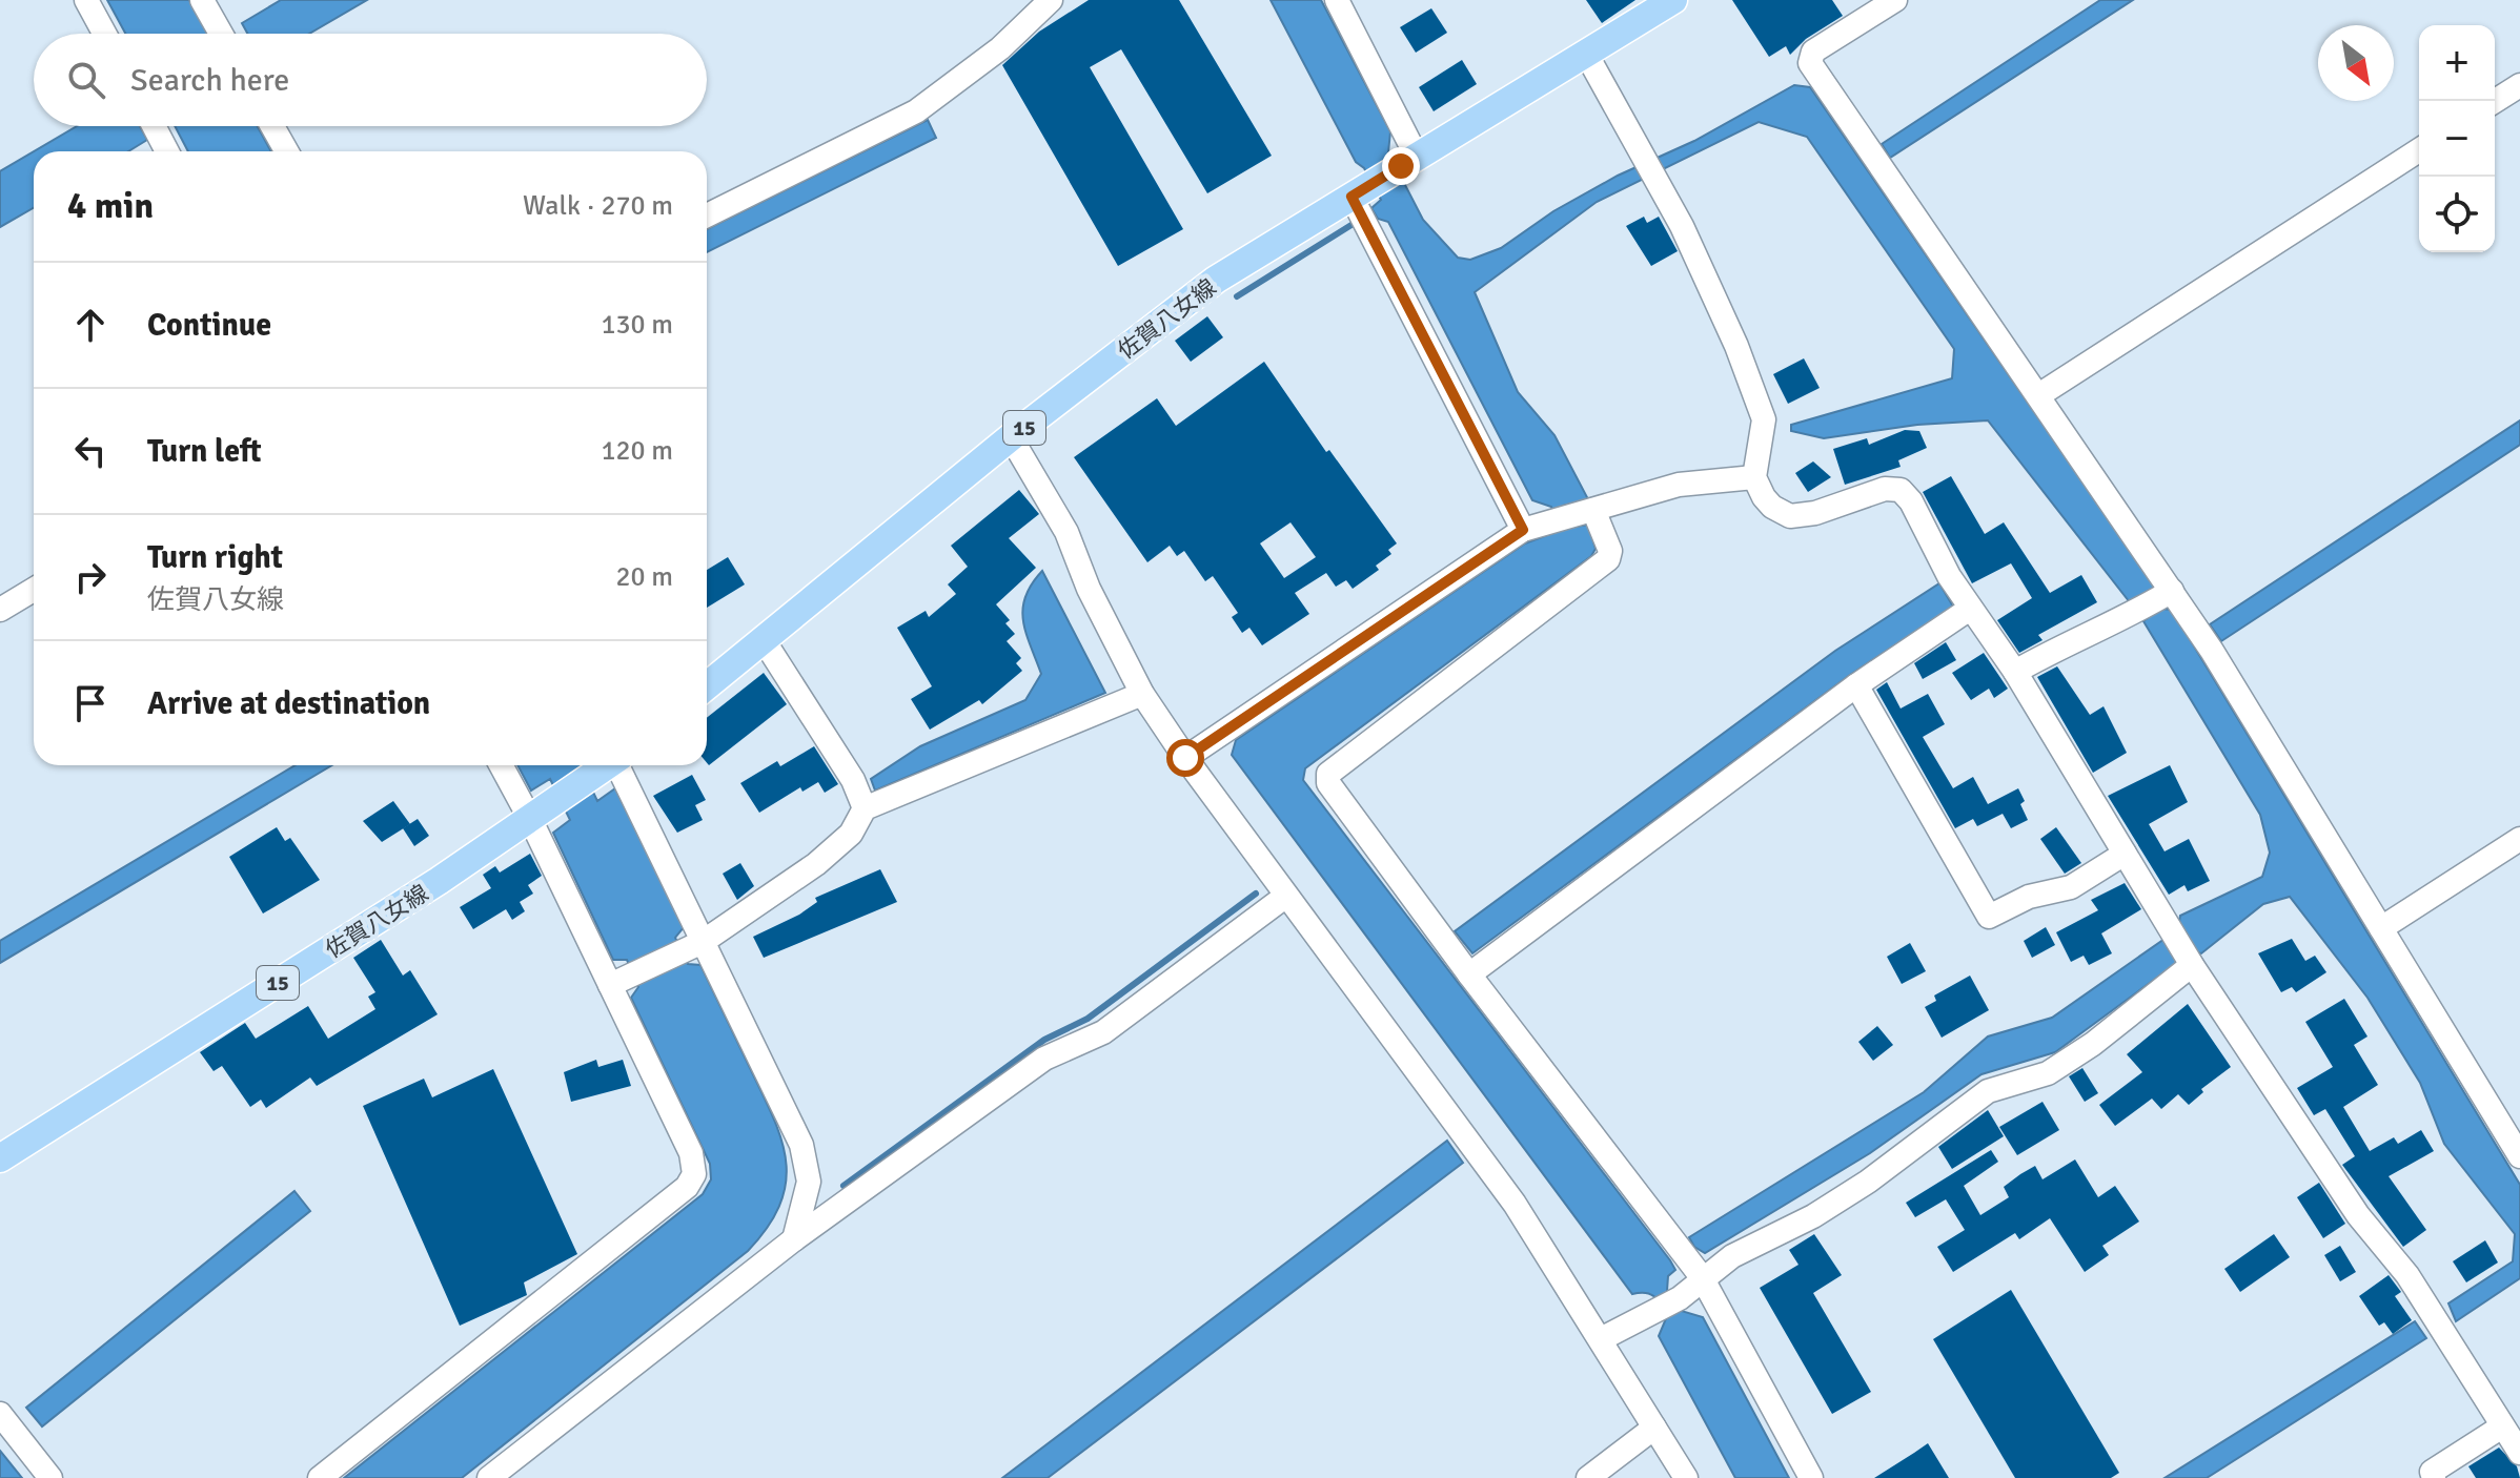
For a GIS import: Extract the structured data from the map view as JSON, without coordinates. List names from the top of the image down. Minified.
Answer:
{"streets":{"main road":["佐賀八女線","15"]},"north":"bottom right","page":{"map_buttons":["+","−"],"search":"Search here","heading":["4 min","Walk · 270 m"],"list":[["Continue","130 m"],["Turn left","120 m"],["Turn right","佐賀八女線","20 m"],"Arrive at destination"]}}
